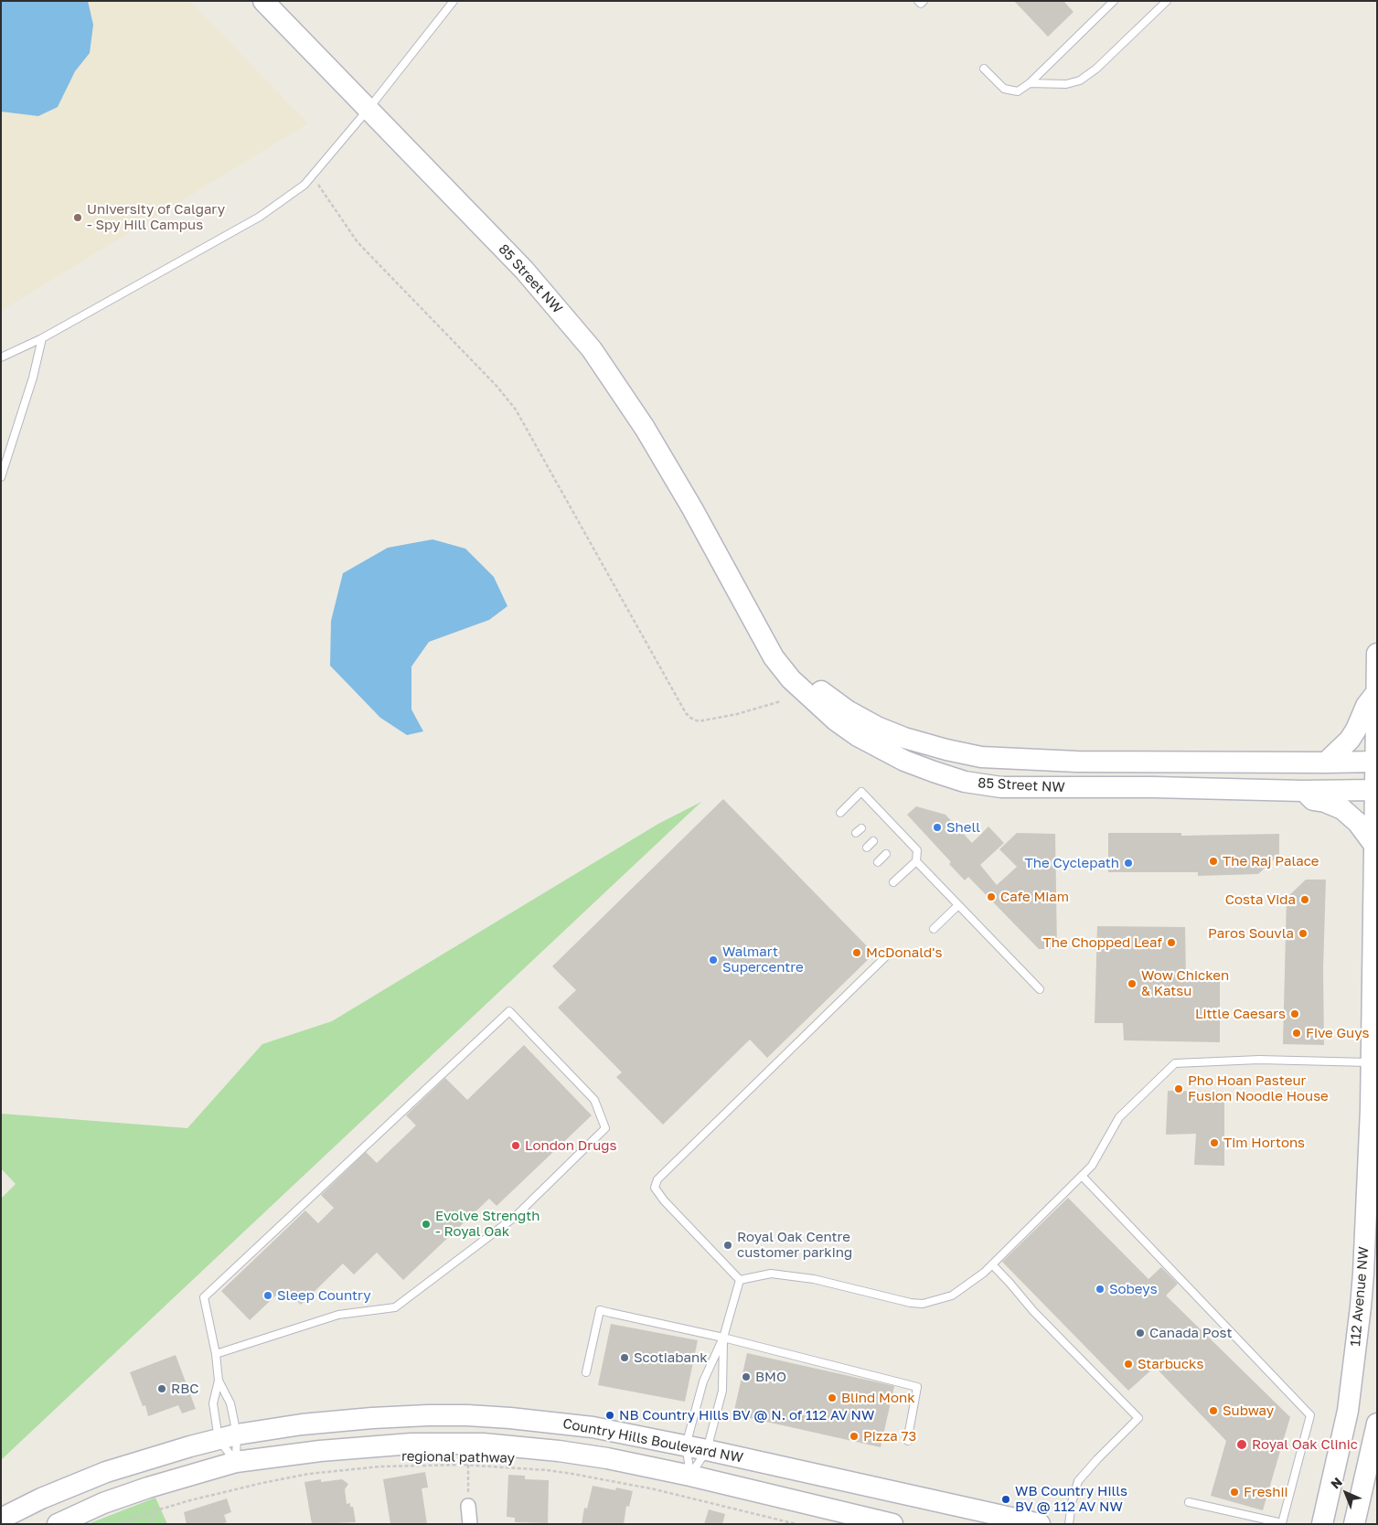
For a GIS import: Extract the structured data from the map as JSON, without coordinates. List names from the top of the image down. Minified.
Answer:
{"streets":{"street":["85 Street NW","112 Avenue NW","Country Hills Boulevard NW"],"path":["regional pathway"]},"crossings":[["85 Street NW","112 Avenue NW"]],"places":["University of Calgary - Spy Hill Campus","Shell","The Raj Palace","The Cyclepath","Cafe Miam","Costa Vida","Paros Souvla","The Chopped Leaf","McDonald's","Walmart Supercentre","Wow Chicken & Katsu","Little Caesars","Five Guys","Pho Hoan Pasteur Fusion Noodle House","Tim Hortons","London Drugs","Evolve Strength - Royal Oak","Royal Oak Centre customer parking","Sobeys","Sleep Country","Canada Post","Scotiabank","Starbucks","BMO","RBC","Blind Monk","Subway","NB Country Hills BV @ N. of 112 AV NW","Pizza 73","Royal Oak Clinic","Freshii","WB Country Hills BV @ 112 AV NW"],"north":"top left"}
